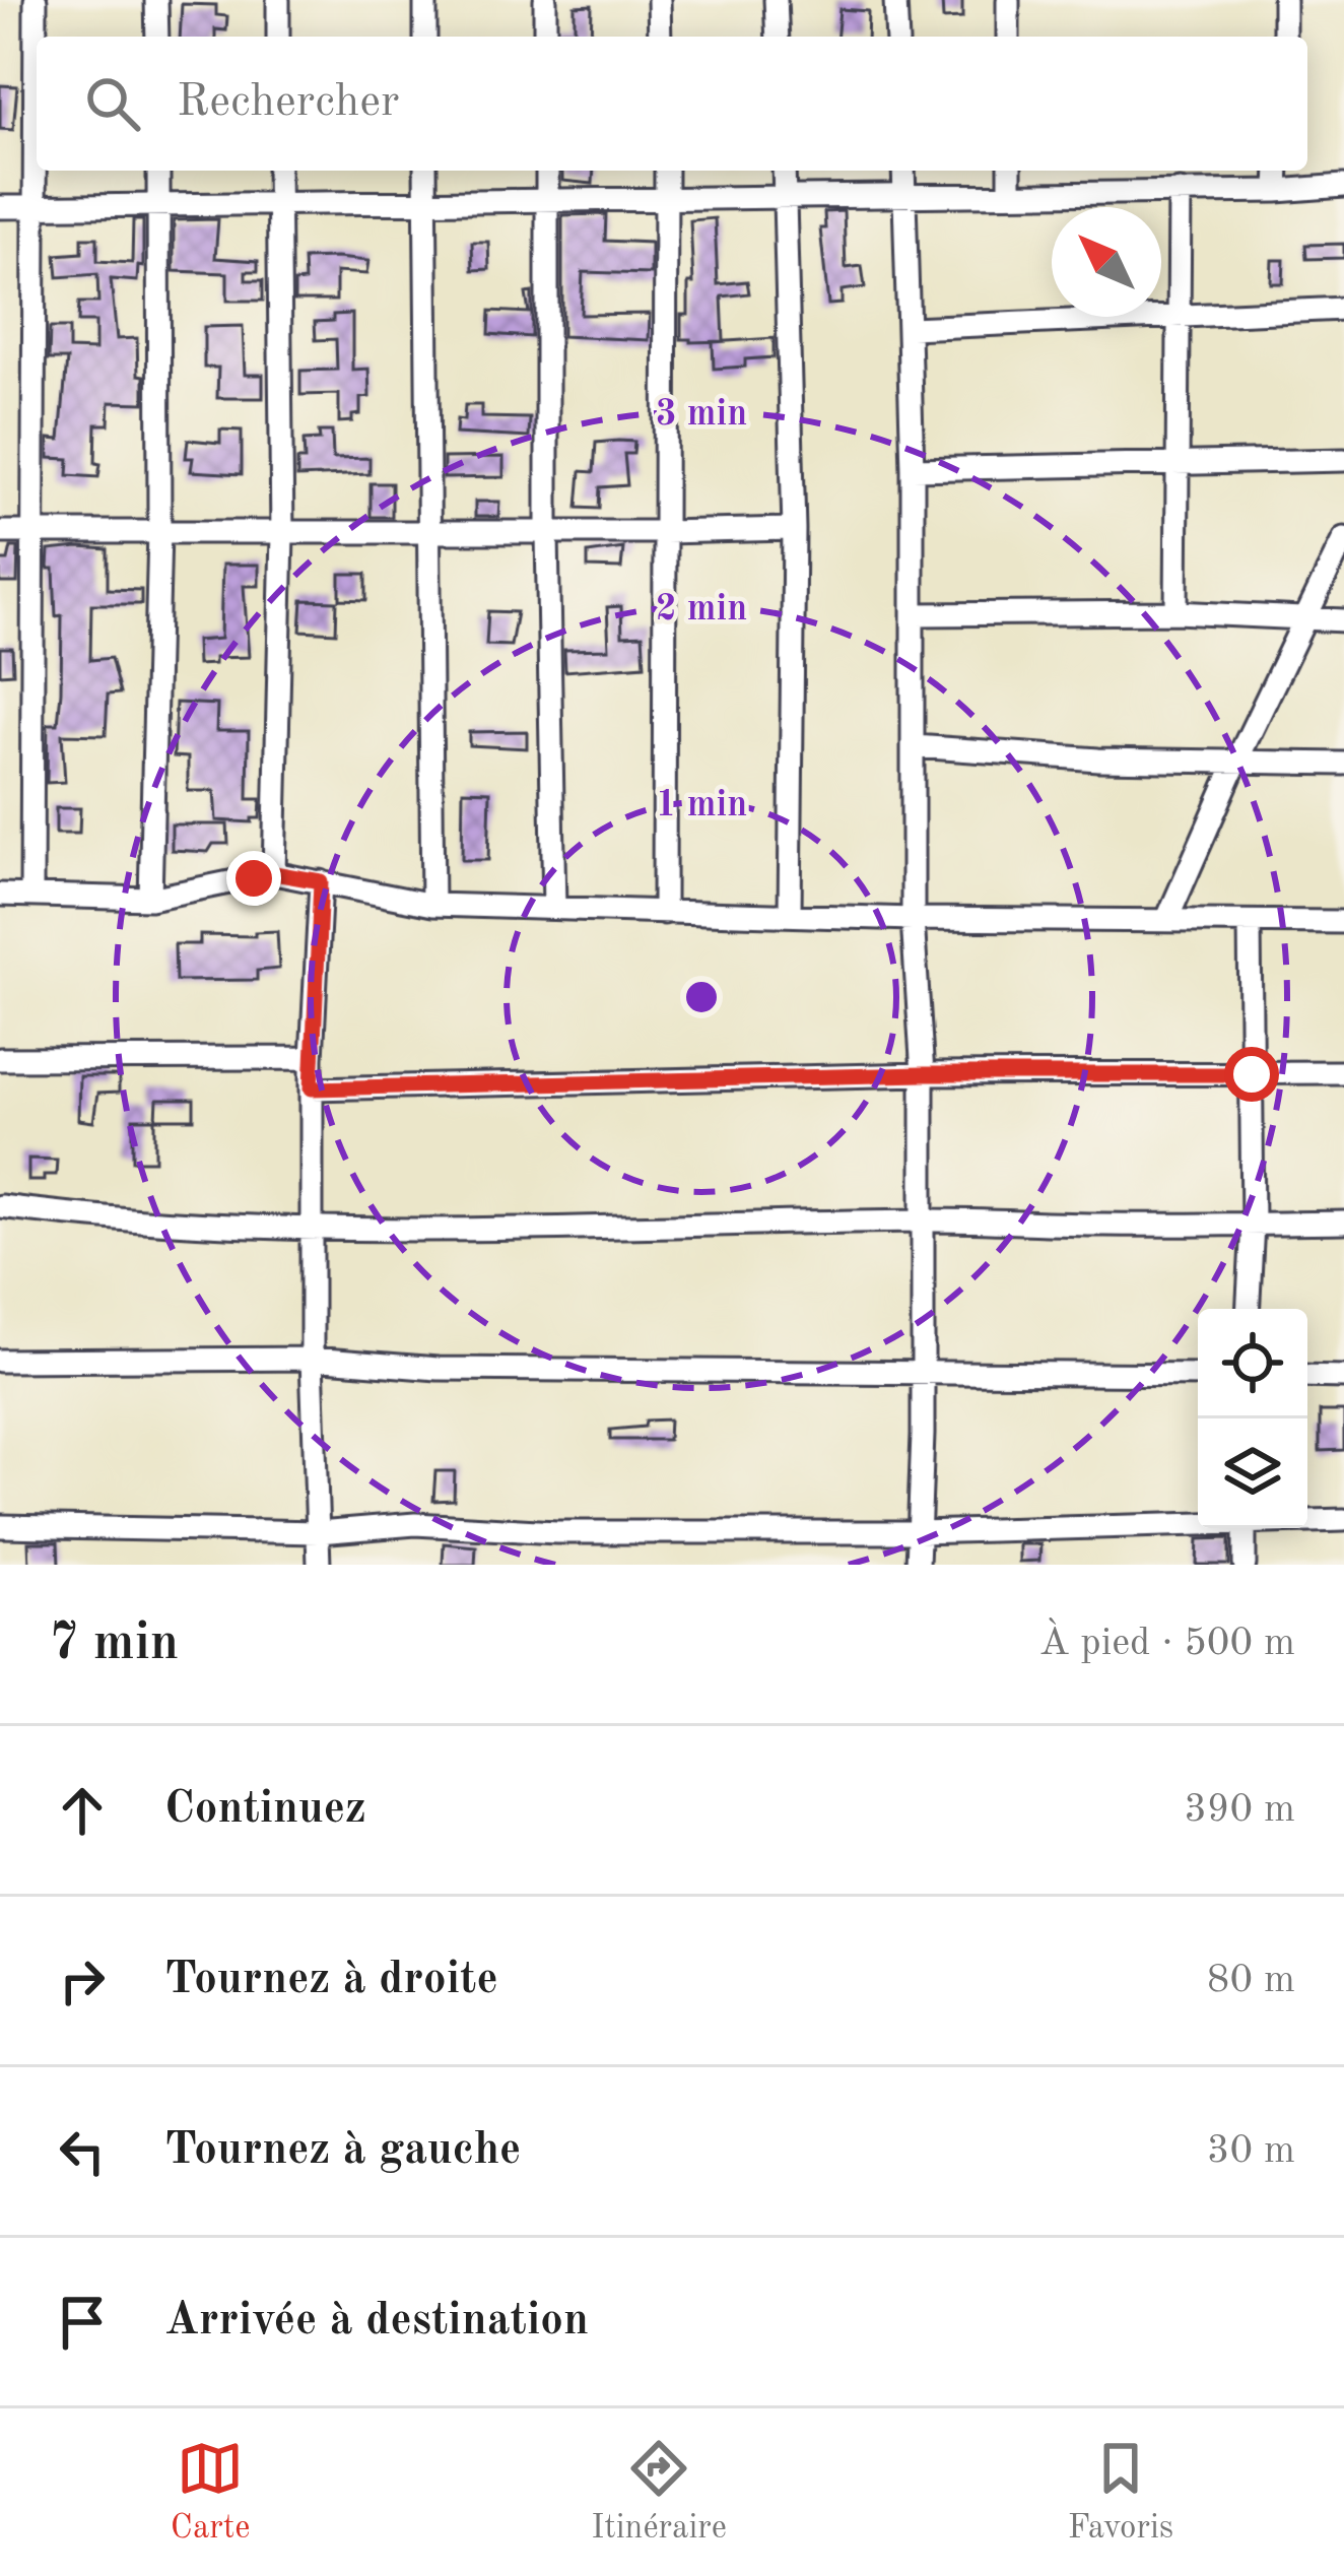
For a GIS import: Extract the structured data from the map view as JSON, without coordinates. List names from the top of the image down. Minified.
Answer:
{"north":"top left","page":{"search":"Rechercher","heading":["7 min","À pied · 500 m"],"list":[["Continuez","390 m"],["Tournez à droite","80 m"],["Tournez à gauche","30 m"],"Arrivée à destination"],"nav":["Carte","Itinéraire","Favoris"]},"rings":["3 min","2 min","1 min"]}
